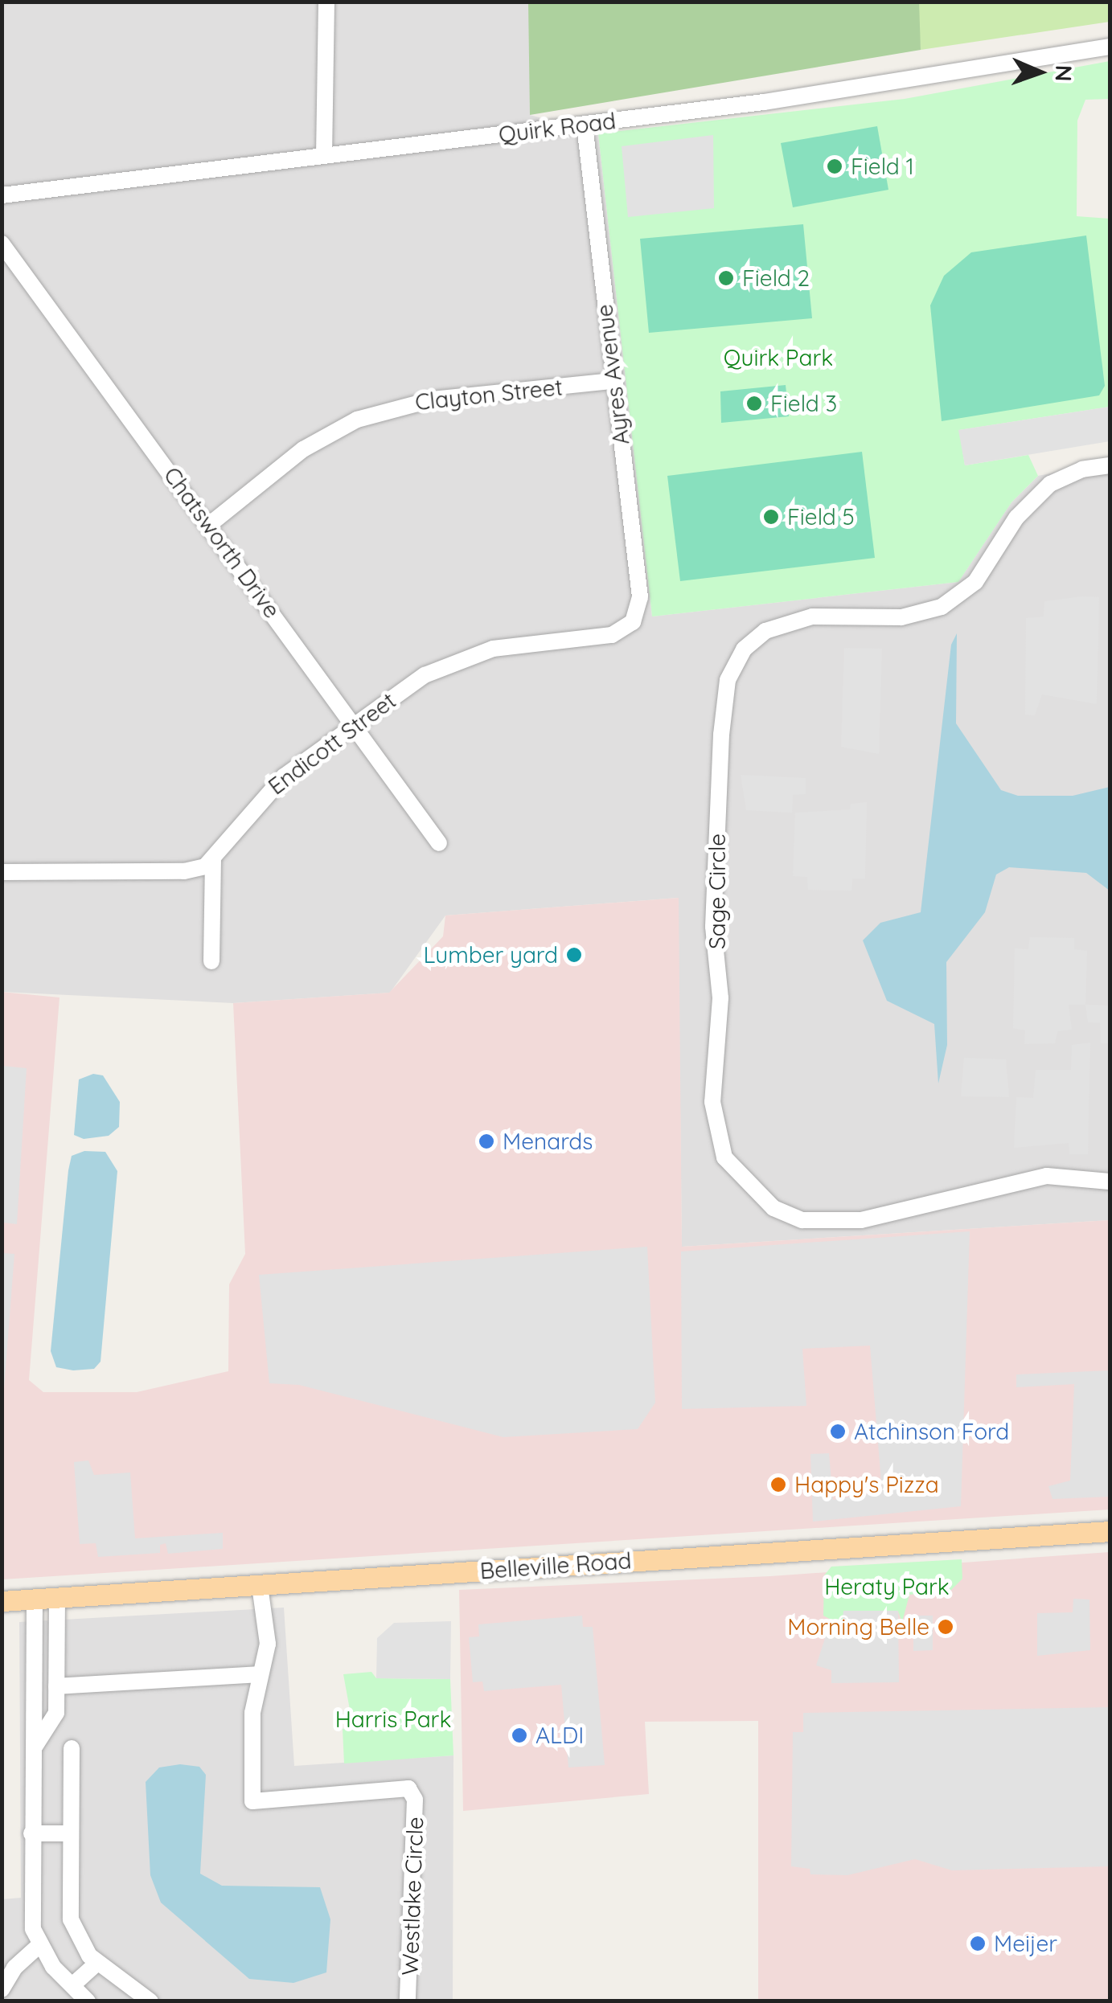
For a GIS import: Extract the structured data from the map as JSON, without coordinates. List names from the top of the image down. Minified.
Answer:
{"streets":{"main road":["Belleville Road"],"street":["Quirk Road","Ayres Avenue","Clayton Street","Chatsworth Drive","Endicott Street","Sage Circle","Westlake Circle"]},"crossings":[["Quirk Road","Ayres Avenue"],["Ayres Avenue","Clayton Street"],["Ayres Avenue","Endicott Street"],["Clayton Street","Chatsworth Drive"],["Chatsworth Drive","Endicott Street"],["Belleville Road","Westlake Circle"]],"parks":["Quirk Park","Heraty Park","Harris Park"],"places":["Field 1","Field 2","Field 3","Field 5","Lumber yard","Menards","Atchinson Ford","Happy's Pizza","Morning Belle","ALDI","Meijer"],"north":"right"}
